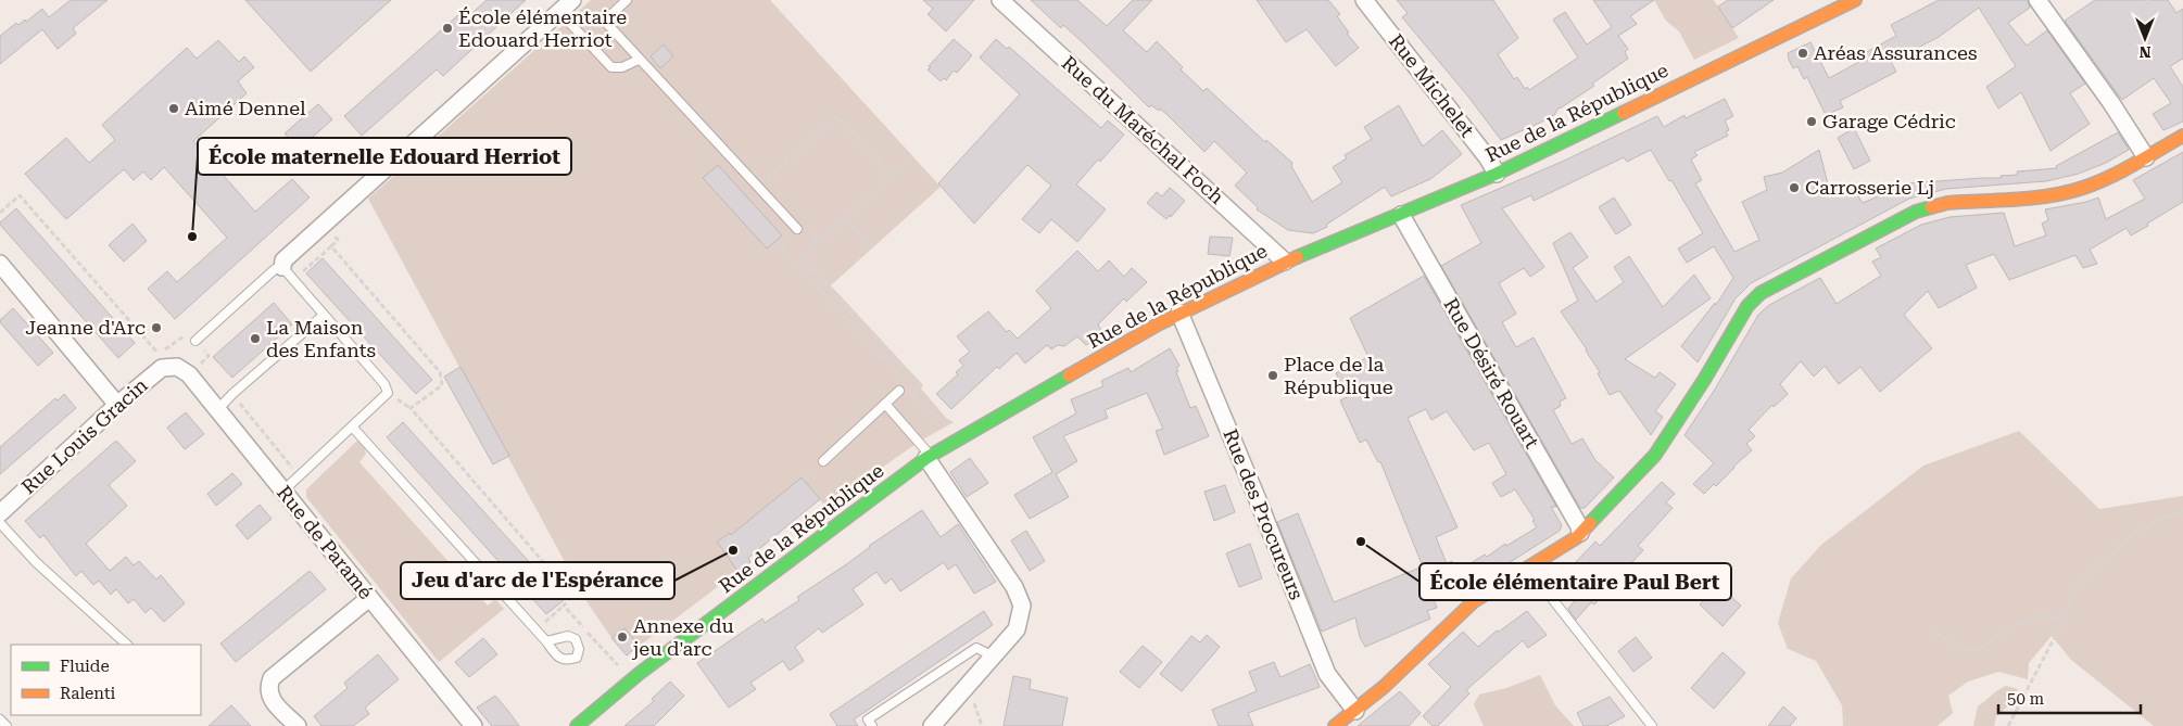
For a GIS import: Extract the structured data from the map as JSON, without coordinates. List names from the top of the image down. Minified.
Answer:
{"streets":{"street":["Rue Michelet","Rue de la République","Rue du Maréchal Foch","Rue Désiré Rouart","Rue Louis Gracin","Rue des Procureurs","Rue de Paramé"]},"crossings":[["Rue Michelet","Rue de la République"],["Rue de la République","Rue du Maréchal Foch"],["Rue de la République","Rue Désiré Rouart"],["Rue de la République","Rue des Procureurs"],["Rue Louis Gracin","Rue de Paramé"]],"places":["École élémentaire Edouard Herriot","Aréas Assurances","Aimé Dennel","Garage Cédric","Carrosserie Lj","École maternelle Edouard Herriot","Jeanne d'Arc","La Maison des Enfants","Place de la République","École élémentaire Paul Bert","Jeu d'arc de l'Espérance","Annexe du jeu d'arc"],"legend":["Fluide","Ralenti"],"scale_bar":"50 m","north":"bottom"}
